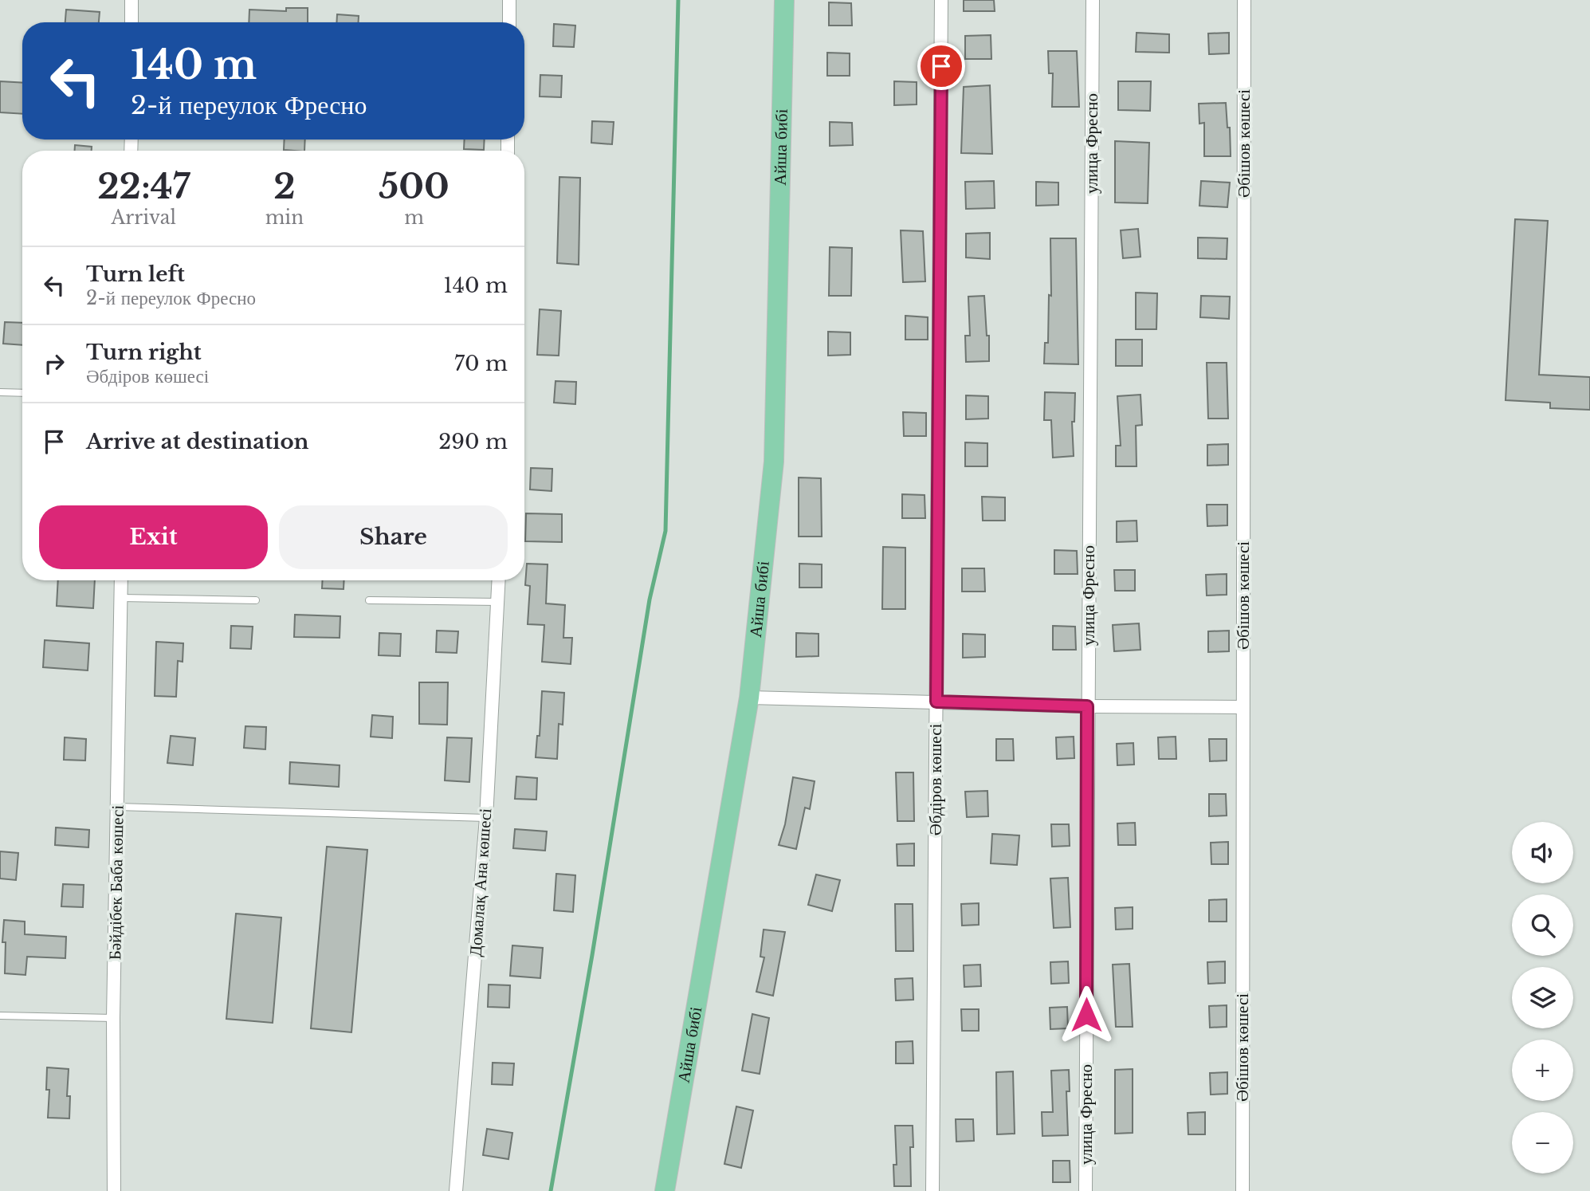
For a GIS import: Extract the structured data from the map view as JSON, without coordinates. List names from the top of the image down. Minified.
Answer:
{"streets":{"main road":["Айша бибі"],"street":["улица Фресно","Әбішов көшесі","Әбдіров көшесі","Бәйдібек Баба көшесі","Домалақ Ана көшесі"]},"page":{"turn":["140 m","2-й переулок Фресно"],"eta":["22:47","Arrival","2","min","500","m"],"list":[{"name":"Turn left","note":"2-й переулок Фресно","value":"140 m"},{"name":"Turn right","note":"Әбдіров көшесі","value":"70 m"},{"name":"Arrive at destination","value":"290 m"}],"buttons":["Exit","Share"],"map_buttons":["+","−"]}}
